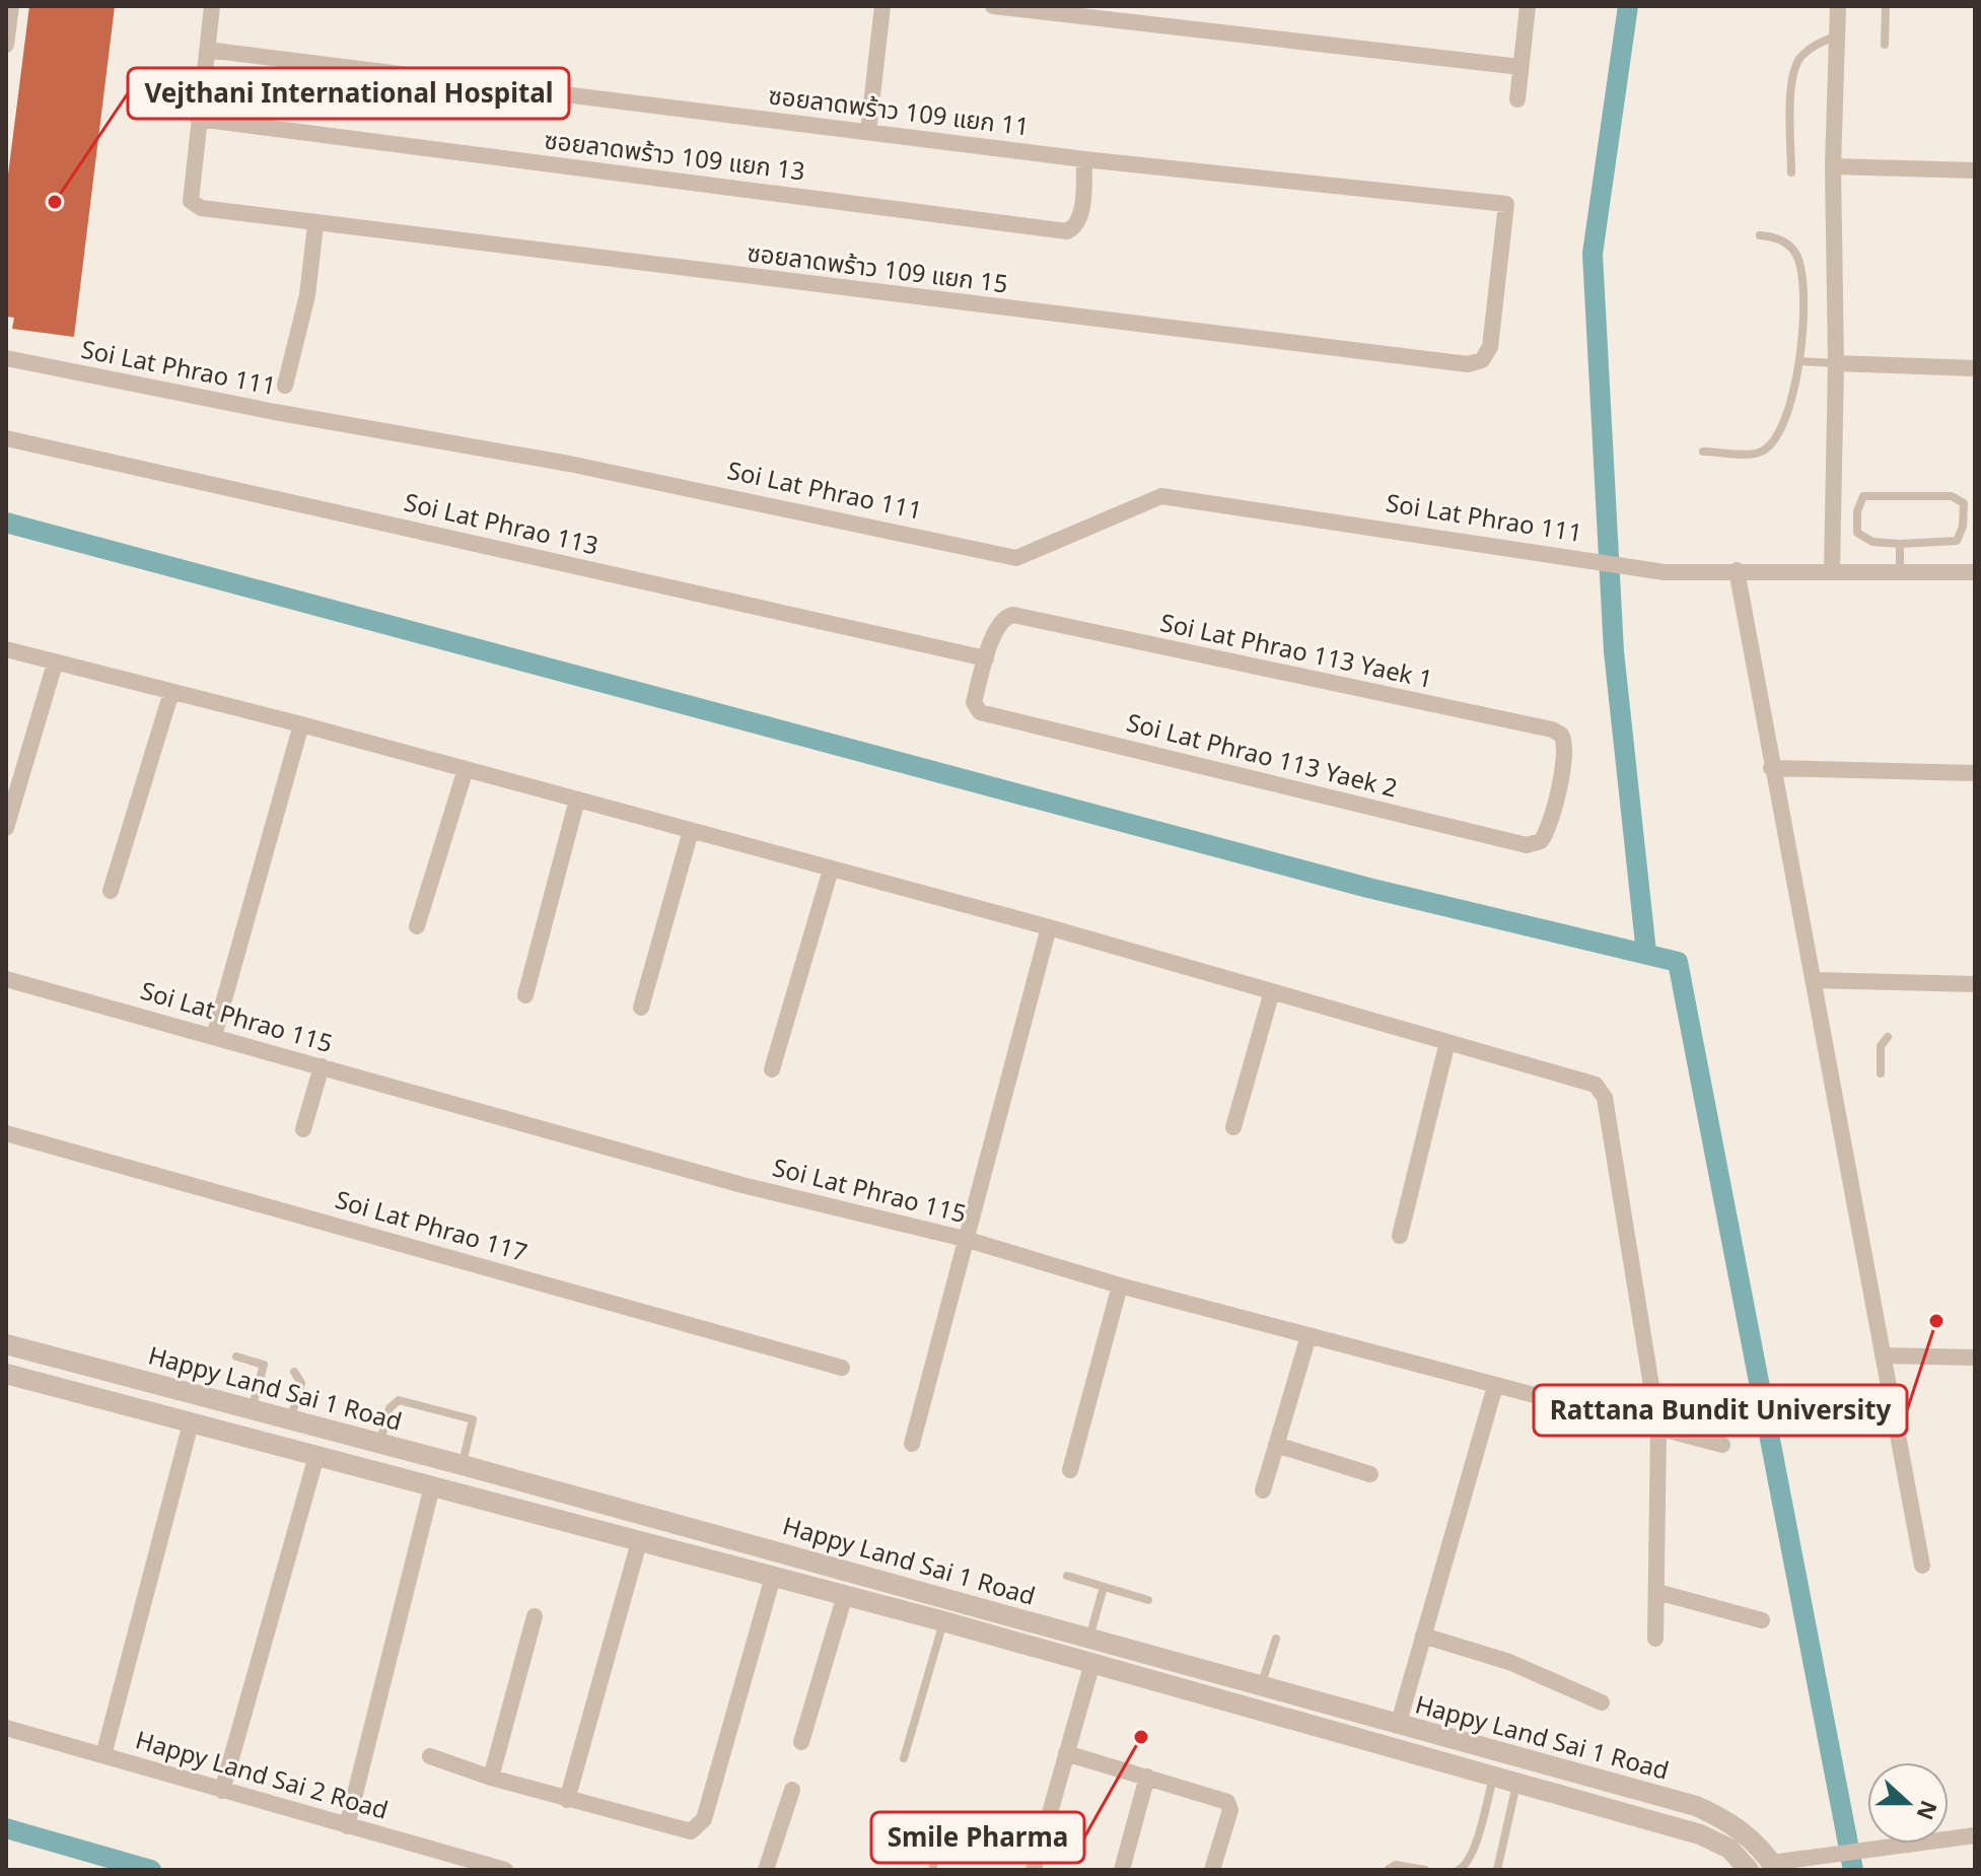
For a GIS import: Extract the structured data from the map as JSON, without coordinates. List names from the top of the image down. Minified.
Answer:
{"streets":{"street":["ซอยลาดพร้าว 109 แยก 11","ซอยลาดพร้าว 109 แยก 13","ซอยลาดพร้าว 109 แยก 15","Soi Lat Phrao 111","Soi Lat Phrao 113","Soi Lat Phrao 113 Yaek 1","Soi Lat Phrao 113 Yaek 2","Soi Lat Phrao 115","Soi Lat Phrao 117","Happy Land Sai 1 Road","Happy Land Sai 2 Road"]},"crossings":[["ซอยลาดพร้าว 109 แยก 11","ซอยลาดพร้าว 109 แยก 13"],["ซอยลาดพร้าว 109 แยก 11","ซอยลาดพร้าว 109 แยก 15"],["ซอยลาดพร้าว 109 แยก 13","ซอยลาดพร้าว 109 แยก 15"],["Soi Lat Phrao 113","Soi Lat Phrao 113 Yaek 1"],["Soi Lat Phrao 113","Soi Lat Phrao 113 Yaek 2"],["Soi Lat Phrao 113 Yaek 1","Soi Lat Phrao 113 Yaek 2"]],"places":["Vejthani International Hospital","Rattana Bundit University","Smile Pharma"],"north":"right"}
